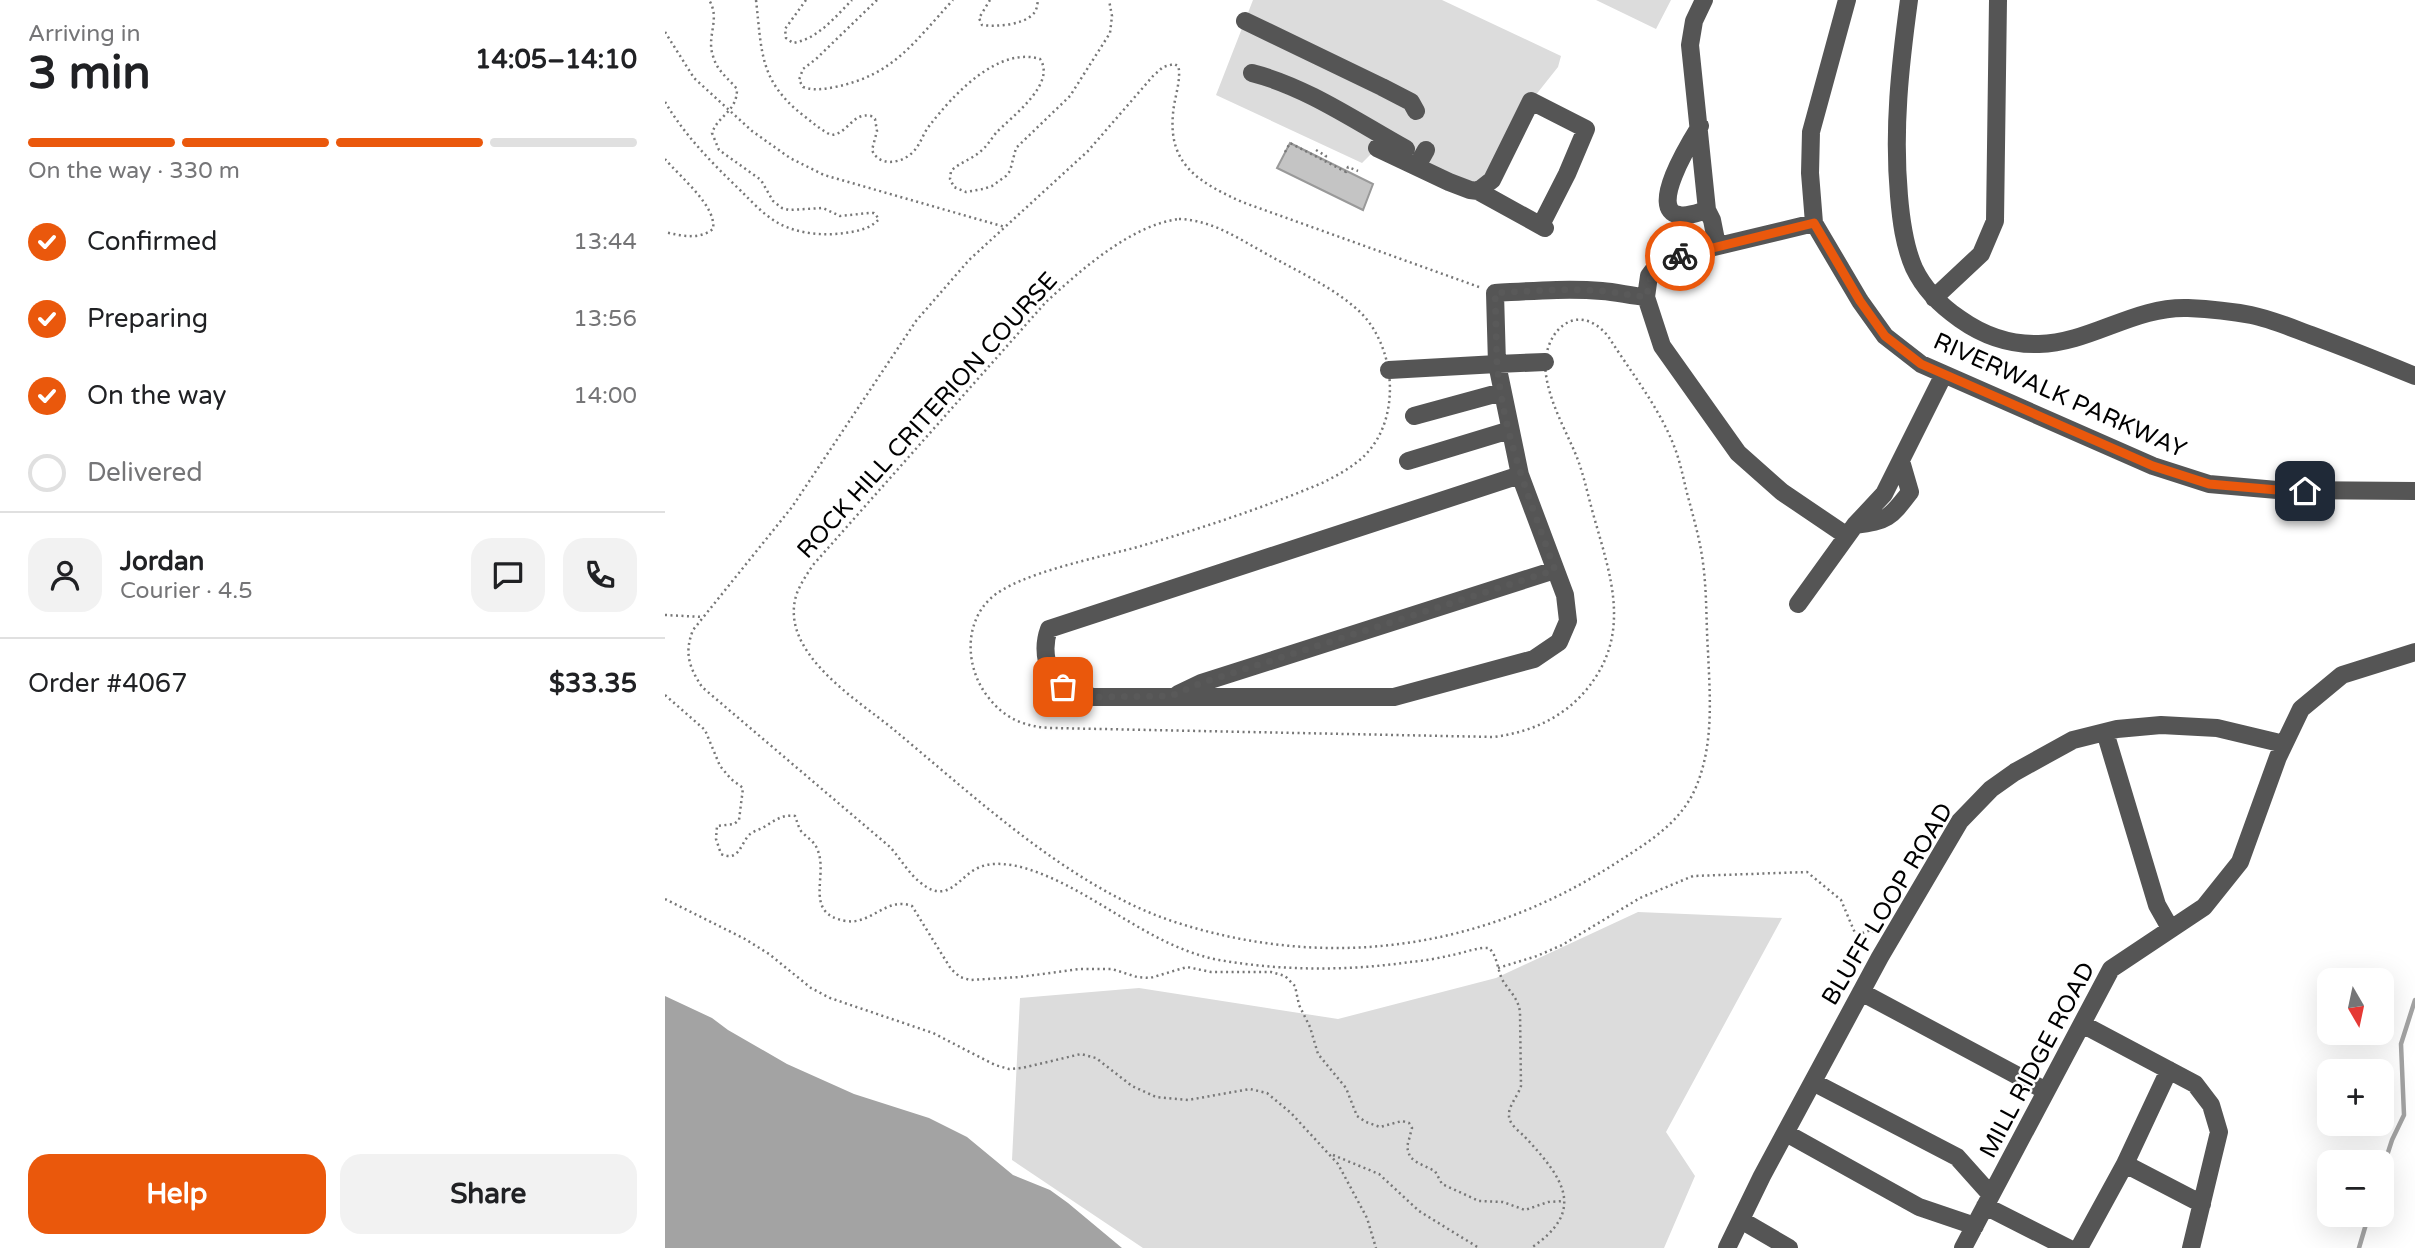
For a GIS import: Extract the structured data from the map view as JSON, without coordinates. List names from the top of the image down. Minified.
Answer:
{"streets":{"street":["RIVERWALK PARKWAY","BLUFF LOOP ROAD","MILL RIDGE ROAD"],"path":["ROCK HILL CRITERION COURSE"]},"crossings":[["BLUFF LOOP ROAD","MILL RIDGE ROAD"]],"north":"bottom","page":{"heading":["3 min","Arriving in","14:05–14:10"],"panel":["Jordan","Courier · 4.5","Order #4067","$33.35"],"bar":"On the way · 330 m","list":[["Confirmed","13:44"],["Preparing","13:56"],["On the way","14:00"],"Delivered"],"map_buttons":["+","−"],"buttons":["Help","Share"]}}
